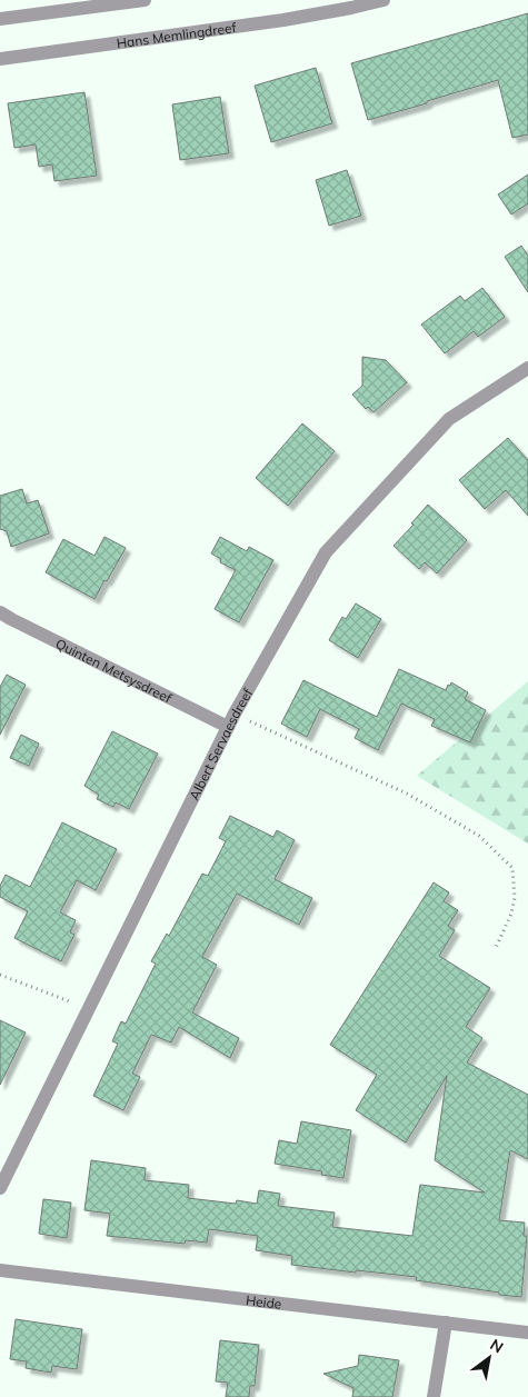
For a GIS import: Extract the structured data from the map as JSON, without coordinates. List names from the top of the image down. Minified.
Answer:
{"streets":{"street":["Hans Memlingdreef","Quinten Metsysdreef","Albert Servaesdreef","Heide"]},"crossings":[["Quinten Metsysdreef","Albert Servaesdreef"]],"north":"top right"}
